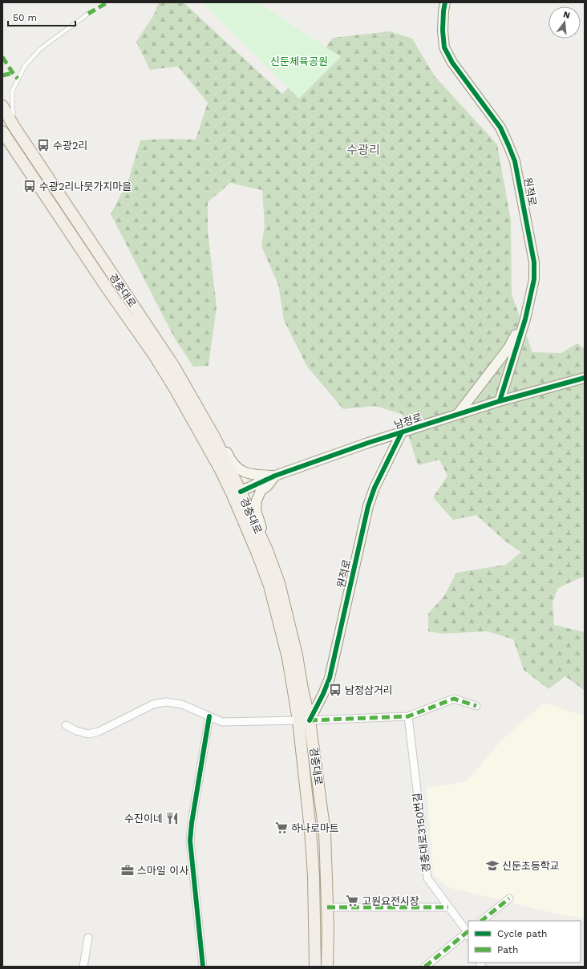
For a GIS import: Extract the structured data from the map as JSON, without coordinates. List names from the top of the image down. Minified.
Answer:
{"streets":{"main road":["경충대로"],"street":["원적로","남정로","경충대로3150번길"]},"crossings":[["원적로","경충대로"],["원적로","남정로"],["경충대로","남정로"]],"districts":["수광리"],"parks":["신둔체육공원"],"places":{"bus stop":["수광2리","수광2리나뭇가지마을","남정삼거리"],"restaurant":["수진이네"],"supermarket":["하나로마트","고원요전시장"],"school or university":["신둔초등학교"],"office":["스마일 이사"]},"legend":["Cycle path","Path"],"scale_bar":"50 m","north":"top"}
